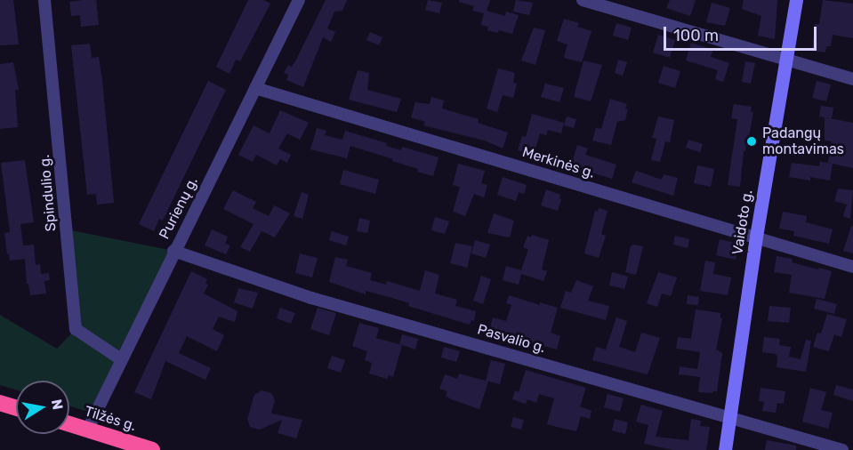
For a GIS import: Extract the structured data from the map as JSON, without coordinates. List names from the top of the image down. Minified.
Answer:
{"streets":{"highway":["Tilžės g."],"main road":["Vaidoto g."],"street":["Merkinės g.","Spindulio g.","Purienų g.","Pasvalio g."]},"crossings":[["Merkinės g.","Purienų g."],["Merkinės g.","Vaidoto g."],["Spindulio g.","Purienų g."],["Purienų g.","Pasvalio g."],["Purienų g.","Tilžės g."],["Vaidoto g.","Pasvalio g."]],"places":["Padangų montavimas"],"scale_bar":"100 m","north":"right"}
